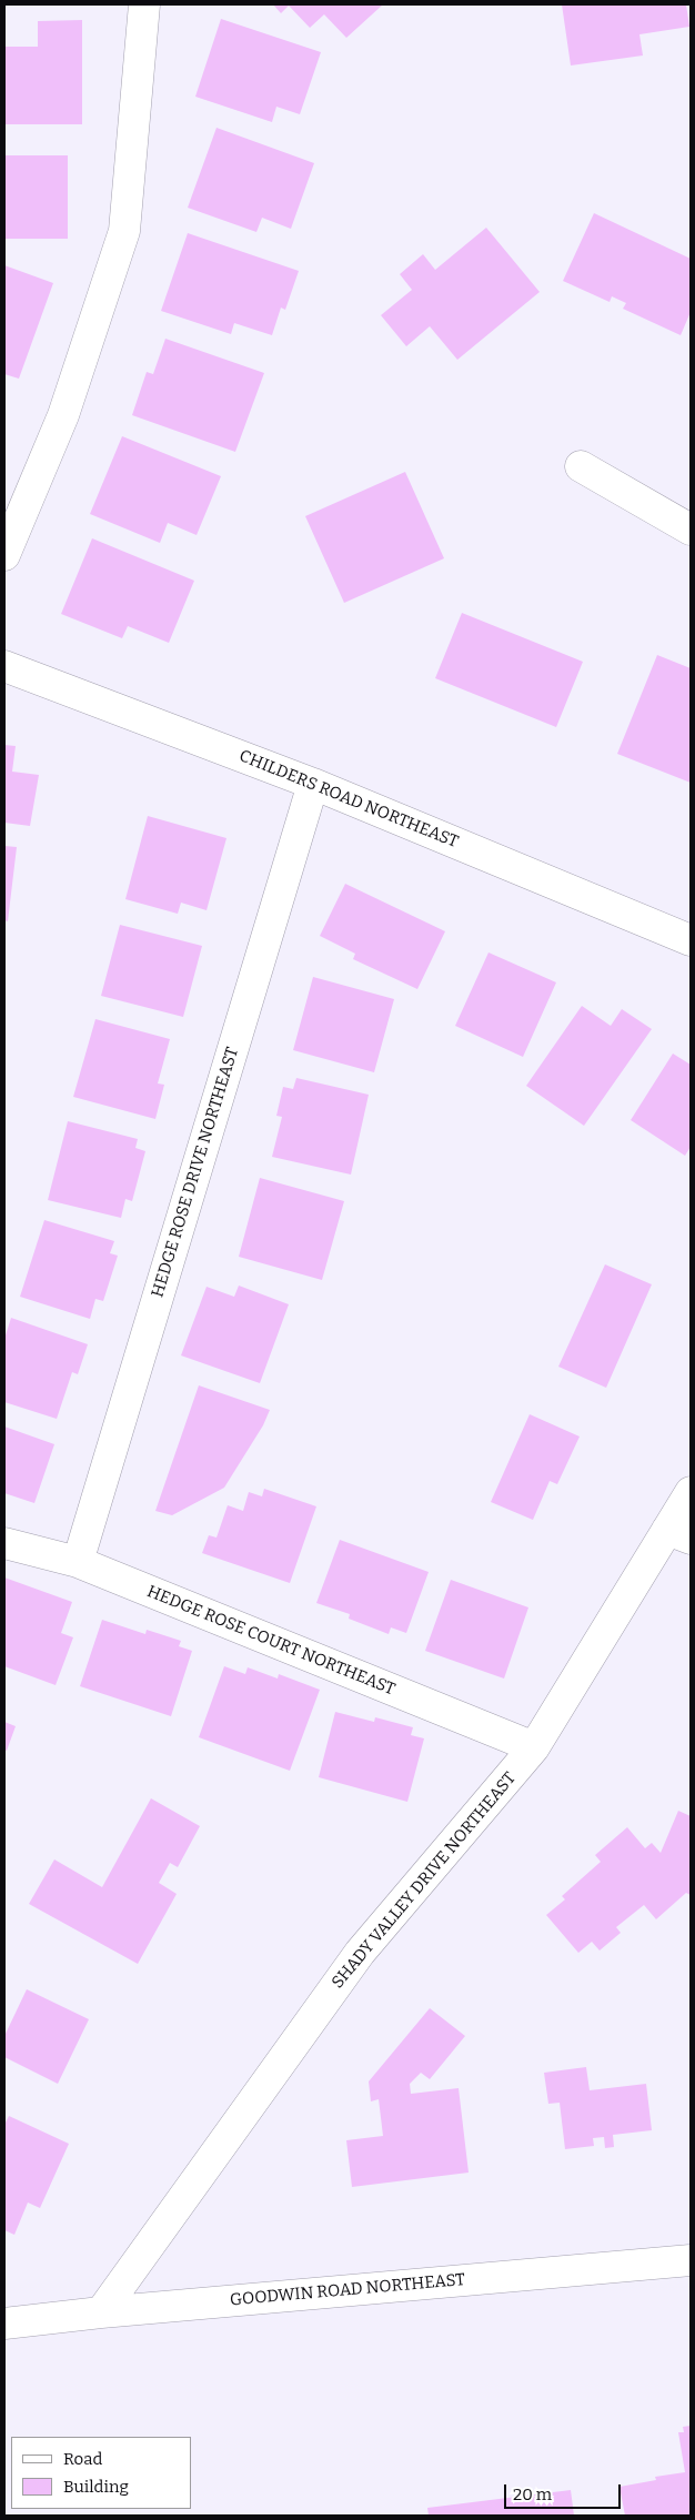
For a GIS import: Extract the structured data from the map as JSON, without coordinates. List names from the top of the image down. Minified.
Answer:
{"streets":{"street":["CHILDERS ROAD NORTHEAST","HEDGE ROSE DRIVE NORTHEAST","HEDGE ROSE COURT NORTHEAST","SHADY VALLEY DRIVE NORTHEAST","GOODWIN ROAD NORTHEAST"]},"crossings":[["CHILDERS ROAD NORTHEAST","HEDGE ROSE DRIVE NORTHEAST"],["HEDGE ROSE DRIVE NORTHEAST","HEDGE ROSE COURT NORTHEAST"],["HEDGE ROSE COURT NORTHEAST","SHADY VALLEY DRIVE NORTHEAST"],["SHADY VALLEY DRIVE NORTHEAST","GOODWIN ROAD NORTHEAST"]],"legend":["Road","Building"],"scale_bar":"20 m"}
